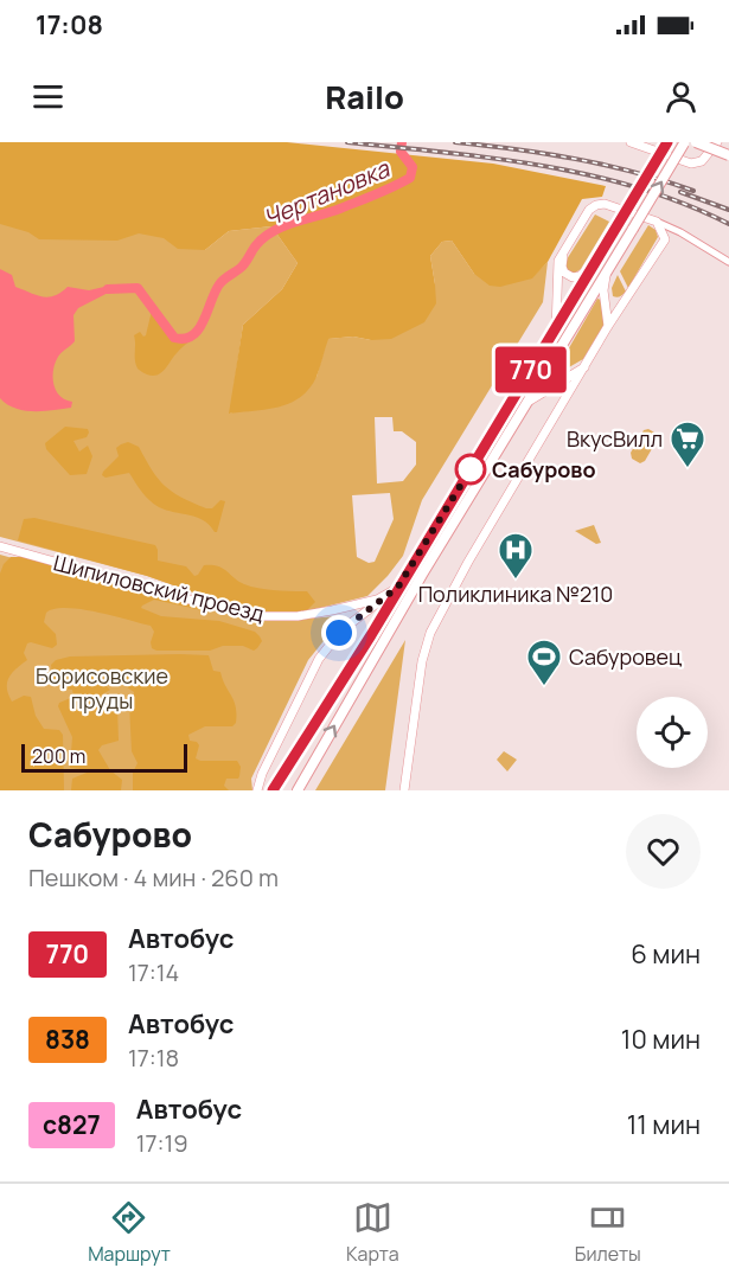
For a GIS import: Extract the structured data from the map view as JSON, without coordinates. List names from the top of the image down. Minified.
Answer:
{"streets":{"main road":["Шипиловский проезд"]},"water":["Чертановка"],"parks":["Борисовские пруды"],"places":{"supermarket":["ВкусВилл"],"other":["Сабурово"],"hospital":["Поликлиника №210"],"sports":["Сабуровец"]},"lines":["bus line 770"],"scale_bar":"200 m","page":{"status":"17:08","header":"Railo","on_map":"770","scale":"200 m","heading":["Сабурово","Пешком · 4 мин · 260 m"],"list":[{"mark":"770","name":"Автобус","note":"17:14","value":"6 мин"},{"mark":"838","name":"Автобус","note":"17:18","value":"10 мин"},{"mark":"с827","name":"Автобус","note":"17:19","value":"11 мин"}],"tabs":["Маршрут","Карта","Билеты"]}}
